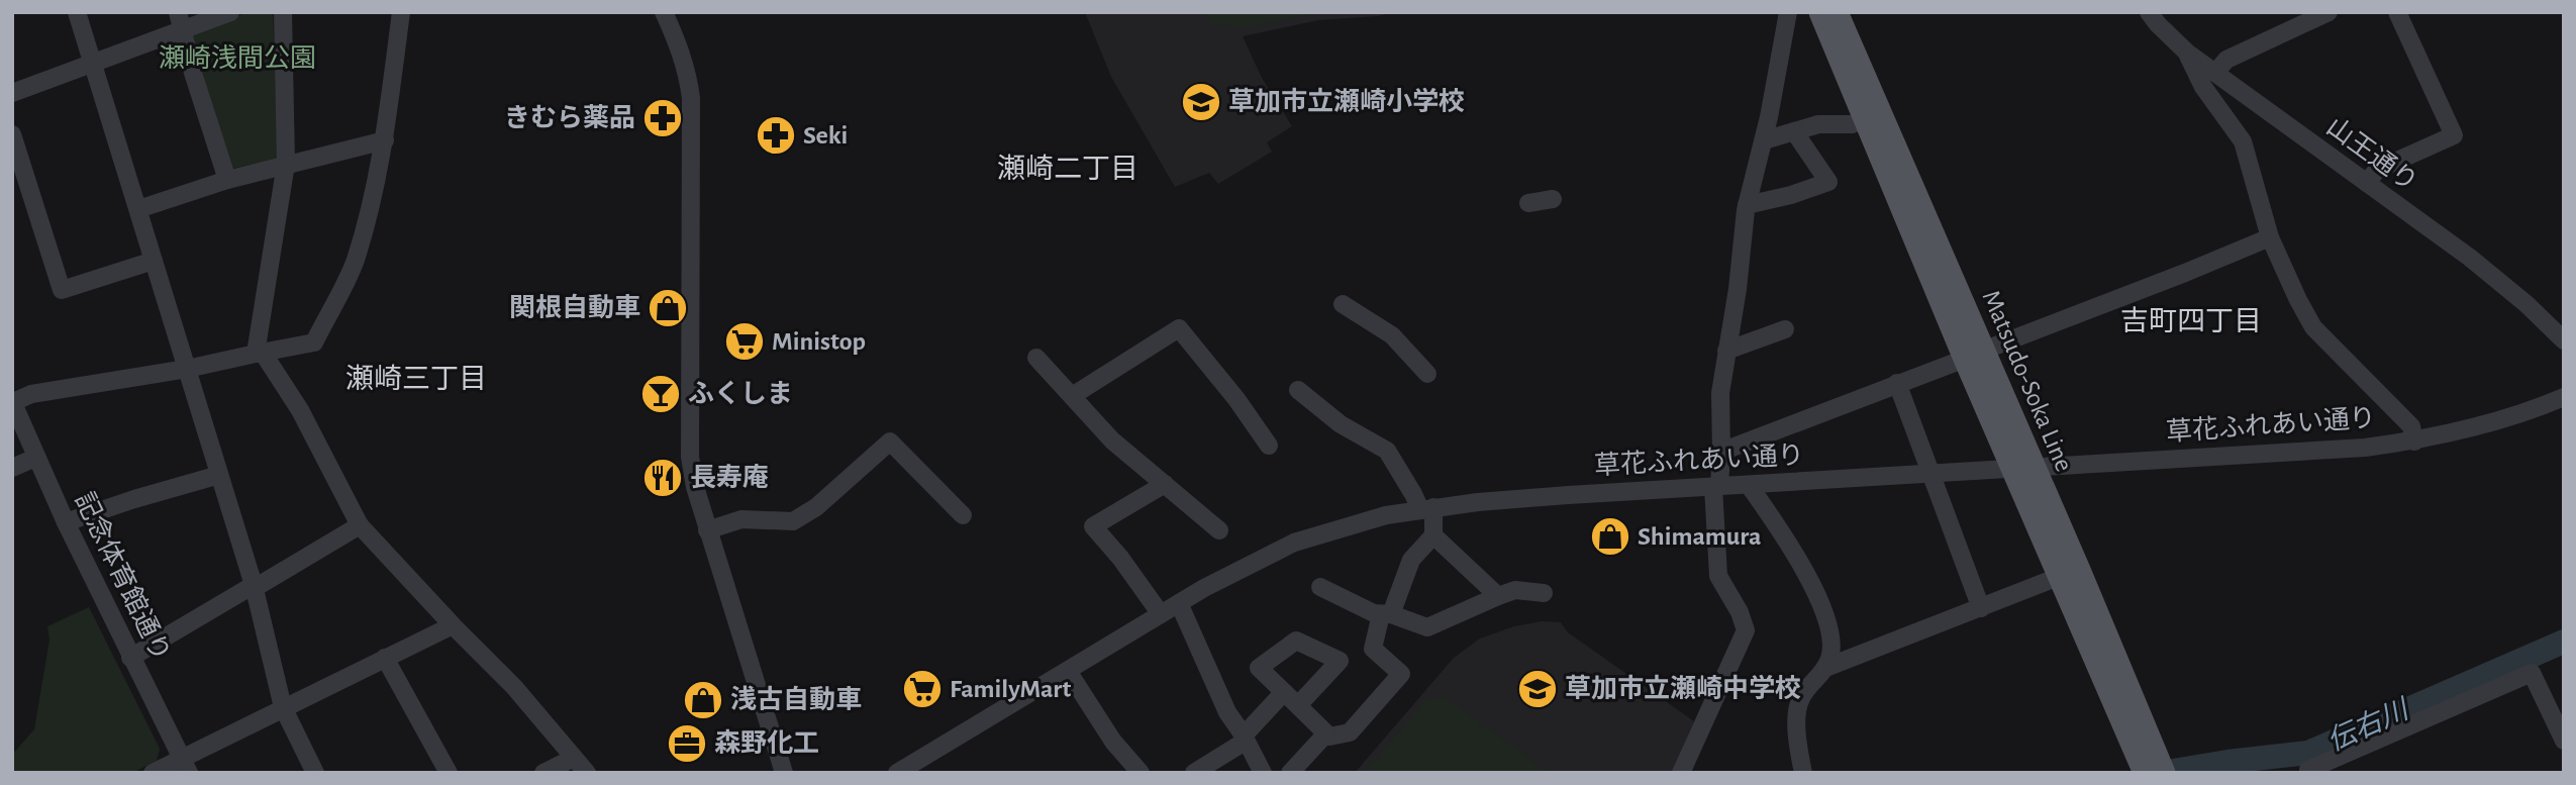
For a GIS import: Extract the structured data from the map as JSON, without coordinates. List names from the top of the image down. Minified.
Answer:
{"streets":{"main road":["Matsudo-Soka Line"],"street":["山王通り","草花ふれあい通り","記念体育館通り"]},"crossings":[["Matsudo-Soka Line","草花ふれあい通り"]],"districts":["瀬崎二丁目","吉町四丁目","瀬崎三丁目"],"water":["伝右川"],"parks":["瀬崎浅間公園"],"places":{"school or university":["草加市立瀬崎小学校","草加市立瀬崎中学校"],"pharmacy":["きむら薬品","Seki"],"shop":["関根自動車","Shimamura","浅古自動車"],"supermarket":["Ministop","FamilyMart"],"bar":["ふくしま"],"restaurant":["長寿庵"],"office":["森野化工"]}}
